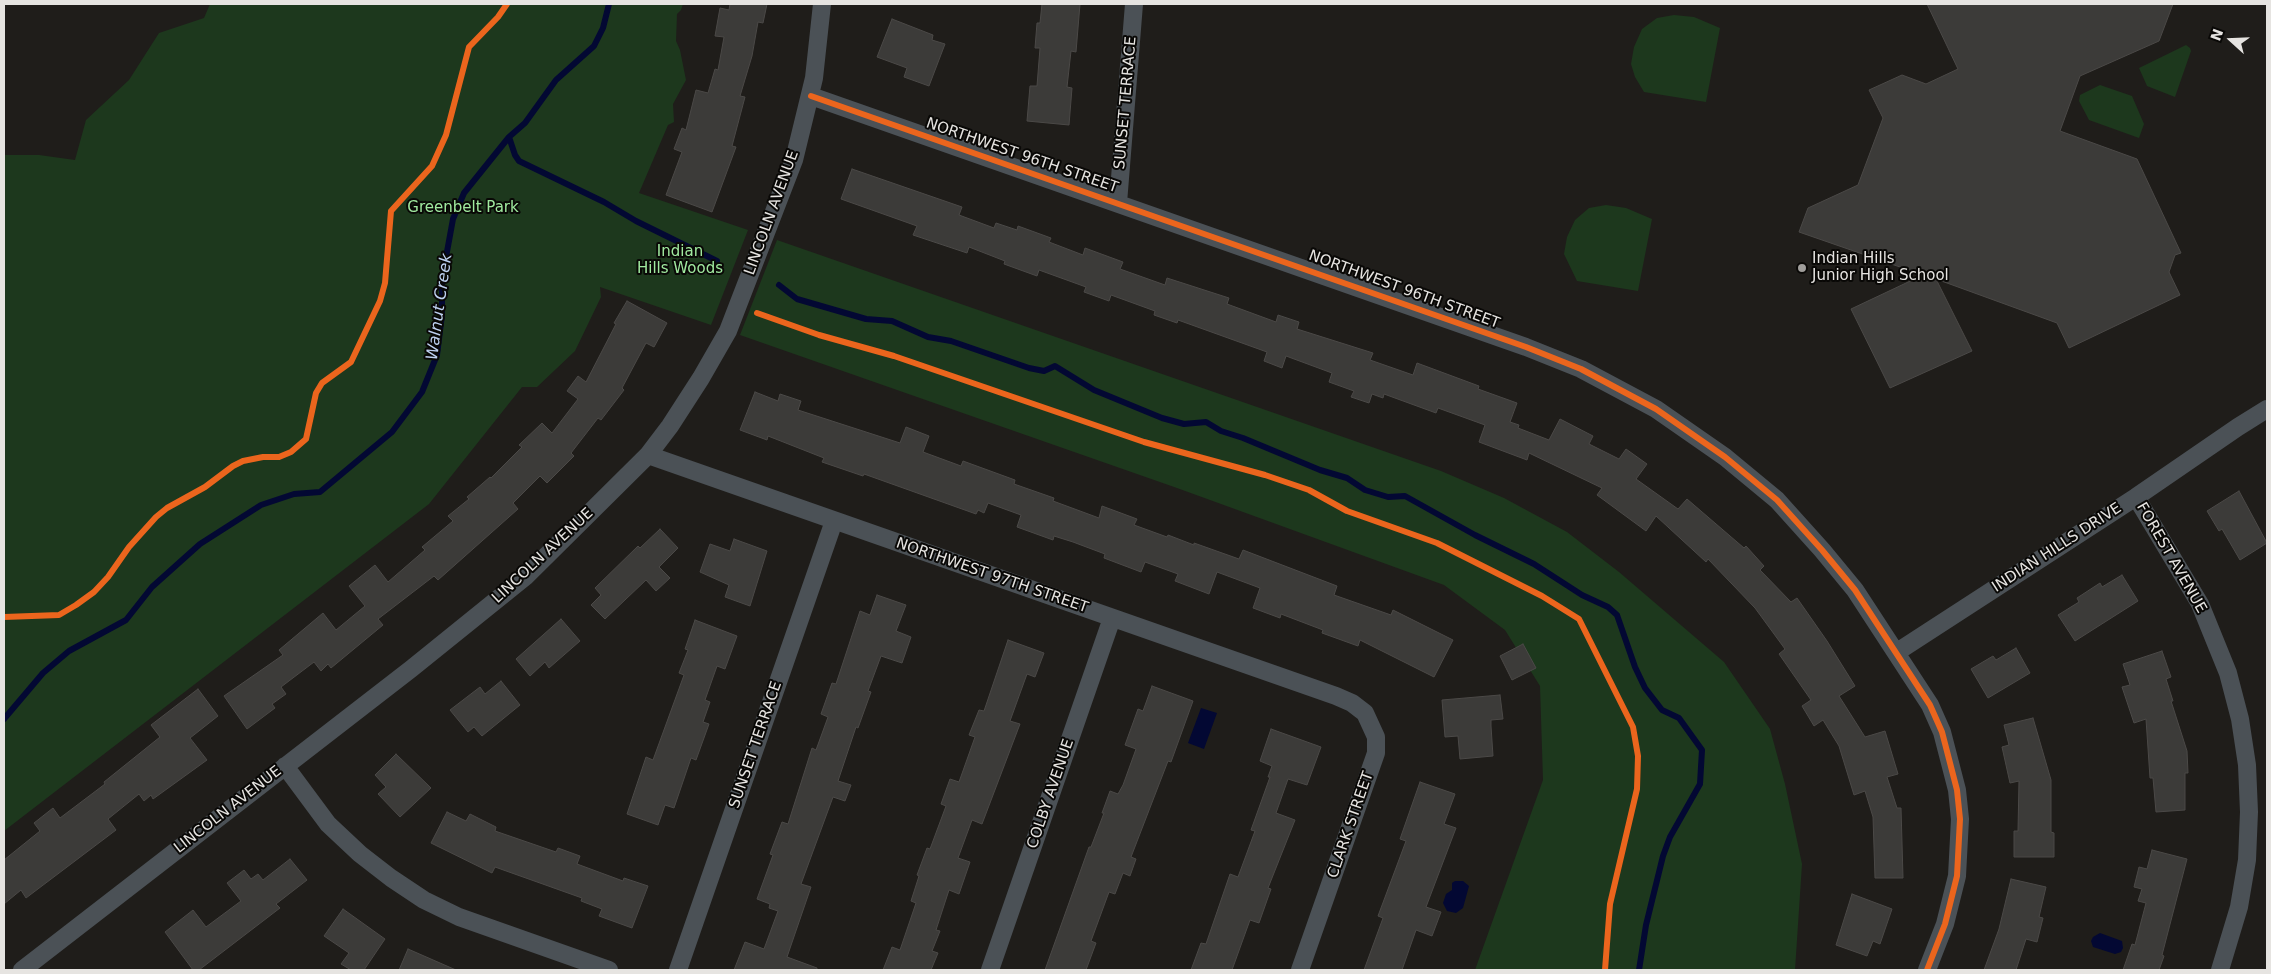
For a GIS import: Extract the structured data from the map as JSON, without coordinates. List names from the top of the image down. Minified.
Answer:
{"streets":{"street":["SUNSET TERRACE","NORTHWEST 96TH STREET","LINCOLN AVENUE","INDIAN HILLS DRIVE","FOREST AVENUE","NORTHWEST 97TH STREET","COLBY AVENUE","CLARK STREET"]},"crossings":[["SUNSET TERRACE","NORTHWEST 96TH STREET"],["SUNSET TERRACE","NORTHWEST 97TH STREET"],["NORTHWEST 96TH STREET","LINCOLN AVENUE"],["NORTHWEST 96TH STREET","INDIAN HILLS DRIVE"],["LINCOLN AVENUE","NORTHWEST 97TH STREET"],["INDIAN HILLS DRIVE","FOREST AVENUE"],["NORTHWEST 97TH STREET","COLBY AVENUE"],["NORTHWEST 97TH STREET","CLARK STREET"]],"water":["Walnut Creek"],"parks":["Greenbelt Park","Indian Hills Woods"],"places":["Indian Hills Junior High School"],"north":"left"}
